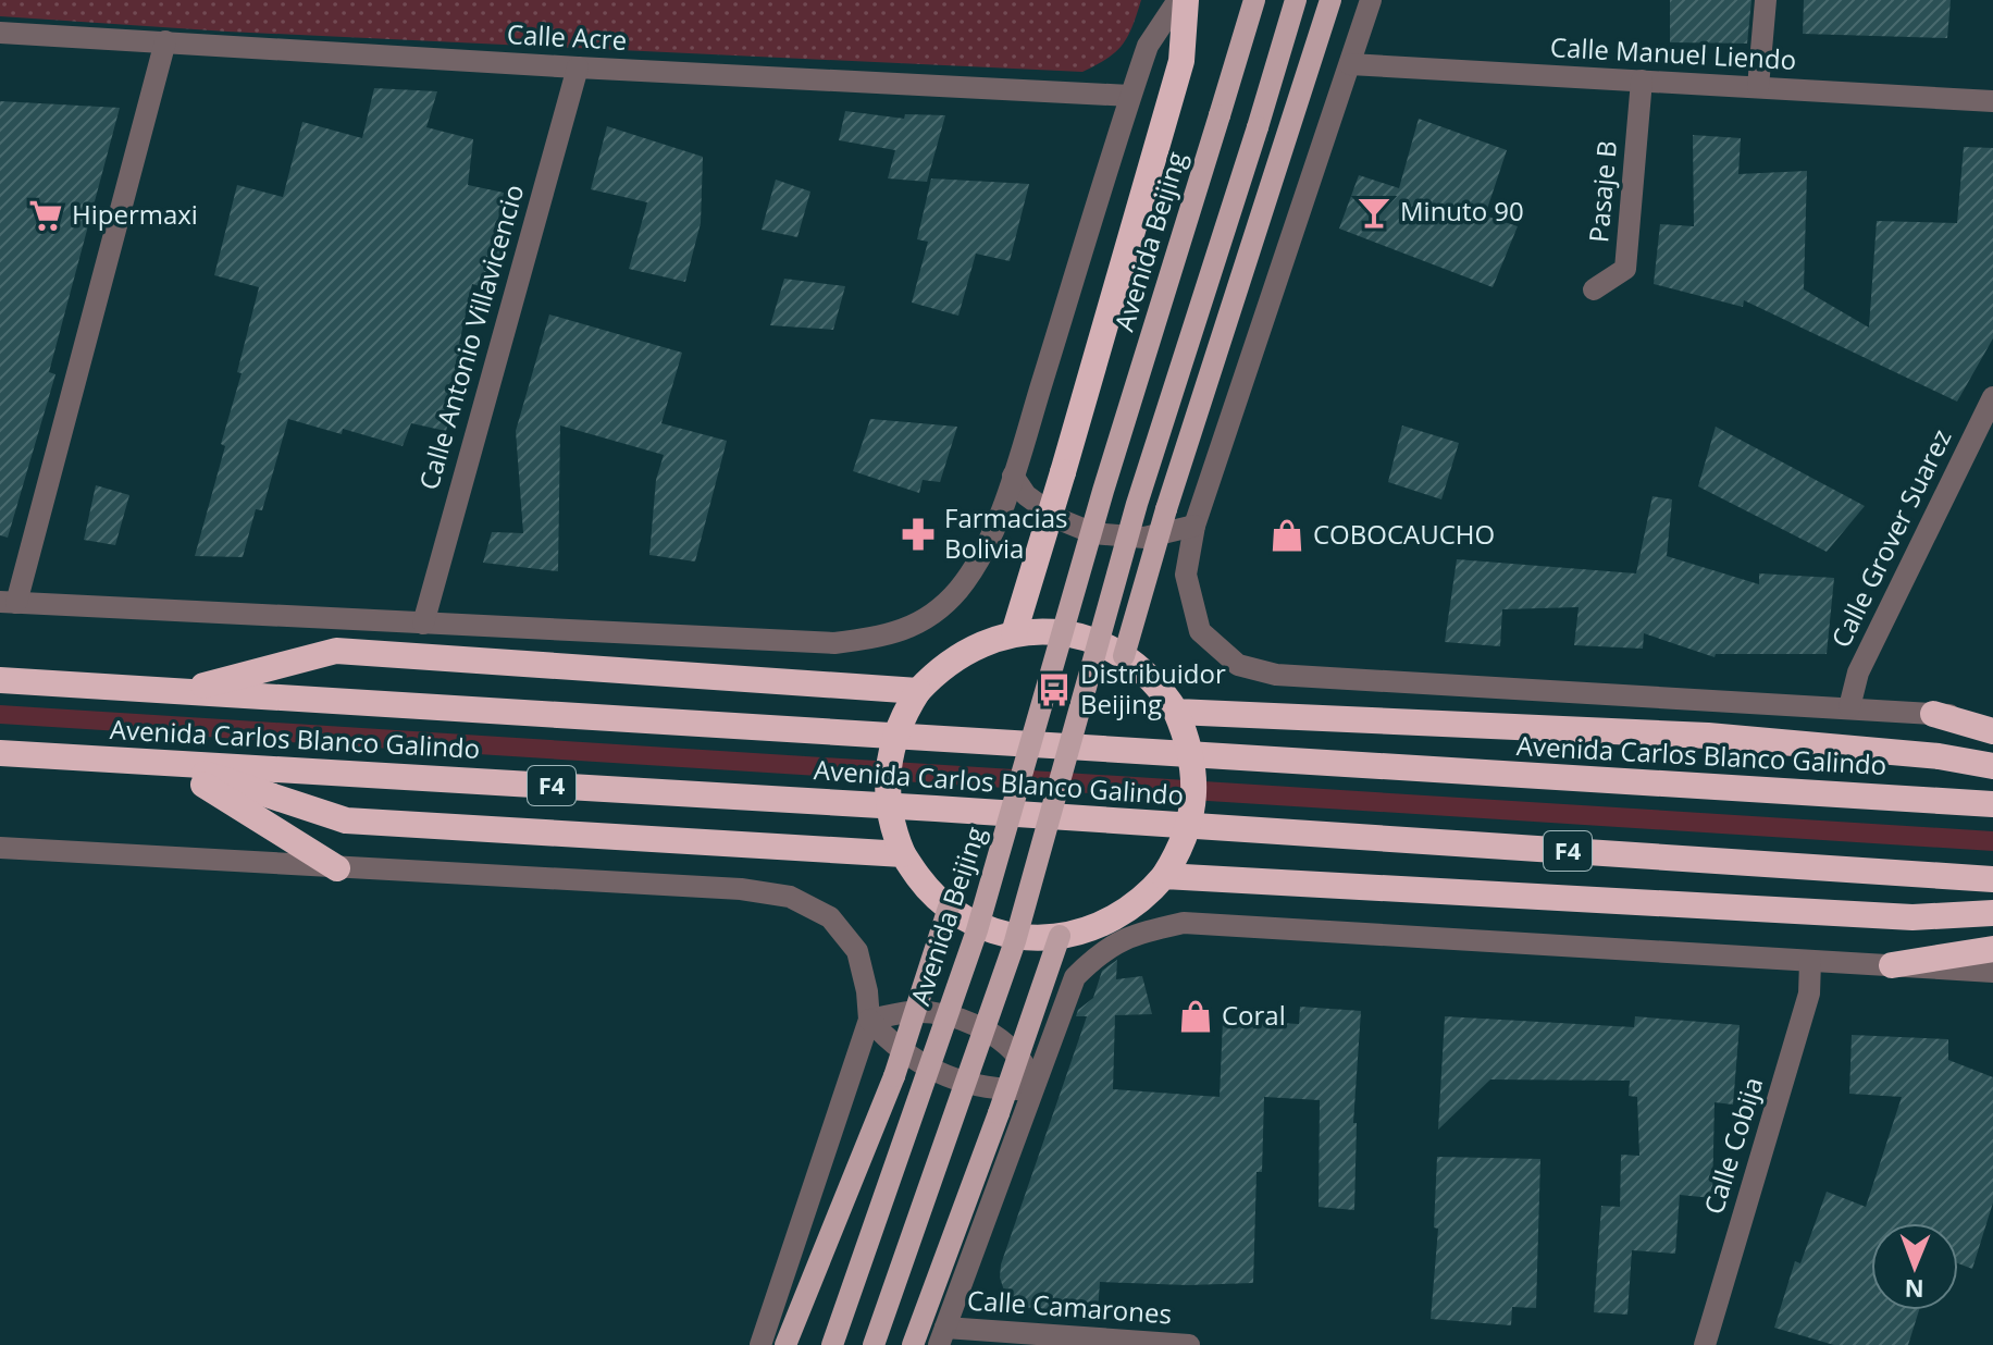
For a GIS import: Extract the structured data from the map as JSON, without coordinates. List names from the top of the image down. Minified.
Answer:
{"streets":{"highway":["Avenida Carlos Blanco Galindo","F4"],"main road":["Avenida Beijing"],"street":["Calle Acre","Calle Manuel Liendo","Pasaje B","Calle Antonio Villavicencio","Calle Grover Suarez","Calle Cobija","Calle Camarones"]},"crossings":[["Calle Acre","Calle Antonio Villavicencio"],["Calle Manuel Liendo","Pasaje B"]],"places":{"bar":["Minuto 90"],"supermarket":["Hipermaxi"],"pharmacy":["Farmacias Bolivia"],"shop":["COBOCAUCHO","Coral"],"bus stop":["Distribuidor Beijing"]},"north":"bottom"}
